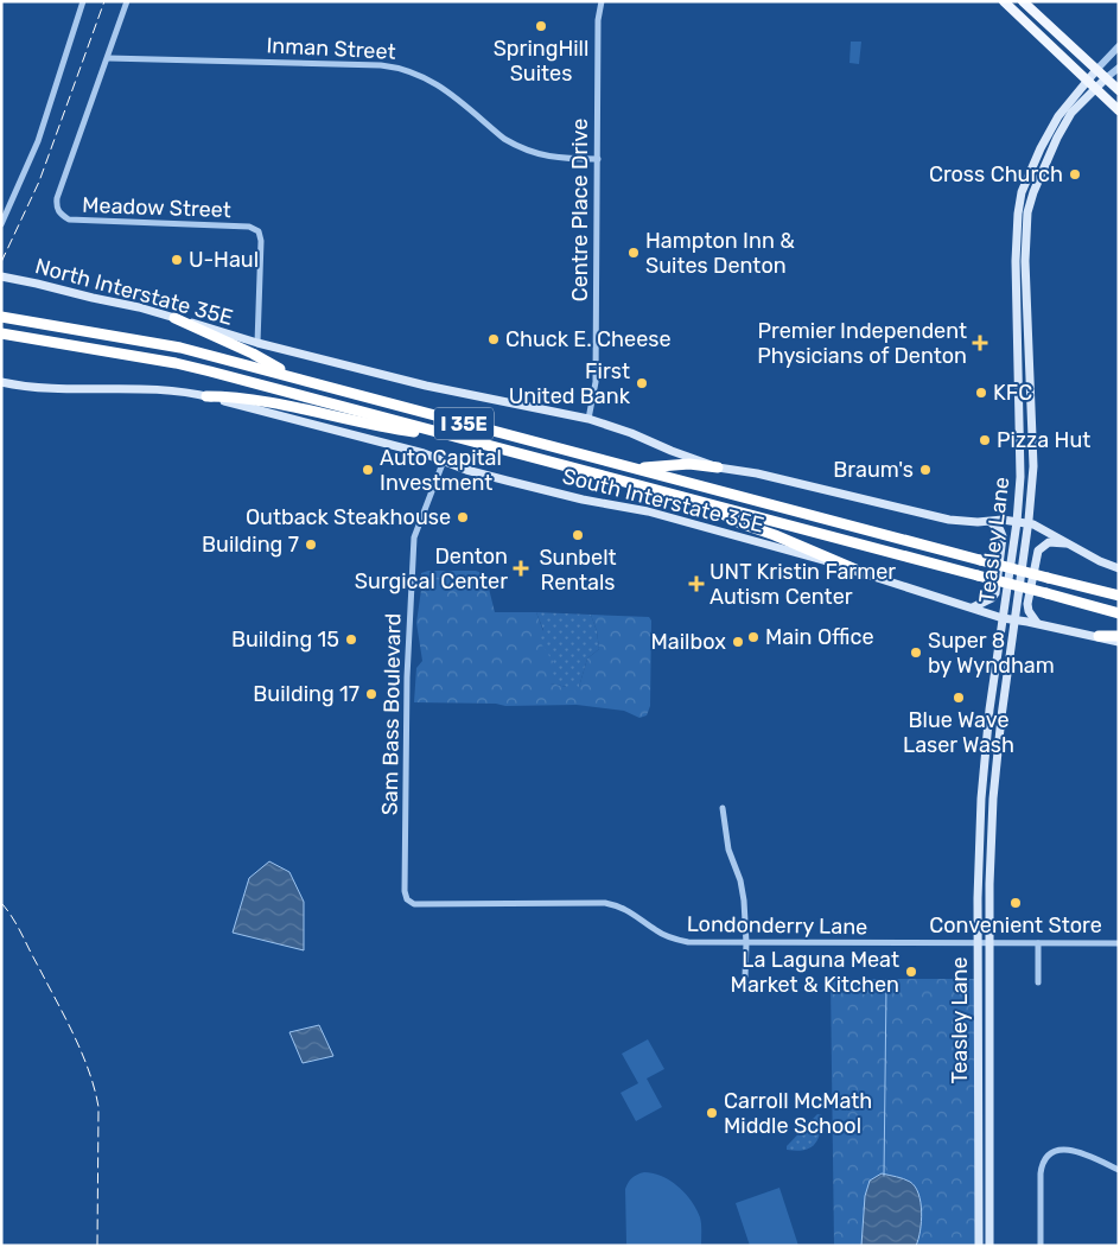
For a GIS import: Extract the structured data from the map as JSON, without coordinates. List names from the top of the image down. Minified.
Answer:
{"streets":{"highway":["I 35E"],"main road":["North Interstate 35E","South Interstate 35E","Teasley Lane"],"street":["Inman Street","Meadow Street","Centre Place Drive","Sam Bass Boulevard","Londonderry Lane"]},"crossings":[["Inman Street","Meadow Street"],["Inman Street","Centre Place Drive"],["Meadow Street","North Interstate 35E"],["South Interstate 35E","Teasley Lane"],["South Interstate 35E","Sam Bass Boulevard"],["Teasley Lane","Londonderry Lane"],["Sam Bass Boulevard","Londonderry Lane"]],"places":{"other":["SpringHill Suites","Cross Church","Hampton Inn & Suites Denton","U-Haul","Chuck E. Cheese","First United Bank","KFC","Pizza Hut","Auto Capital Investment","Braum's","Outback Steakhouse","Sunbelt Rentals","Building 7","Main Office","Building 15","Mailbox","Super 8 by Wyndham","Building 17","Blue Wave Laser Wash","Convenient Store","La Laguna Meat Market & Kitchen","Carroll McMath Middle School"],"health":["Premier Independent Physicians of Denton","Denton Surgical Center","UNT Kristin Farmer Autism Center"]}}
